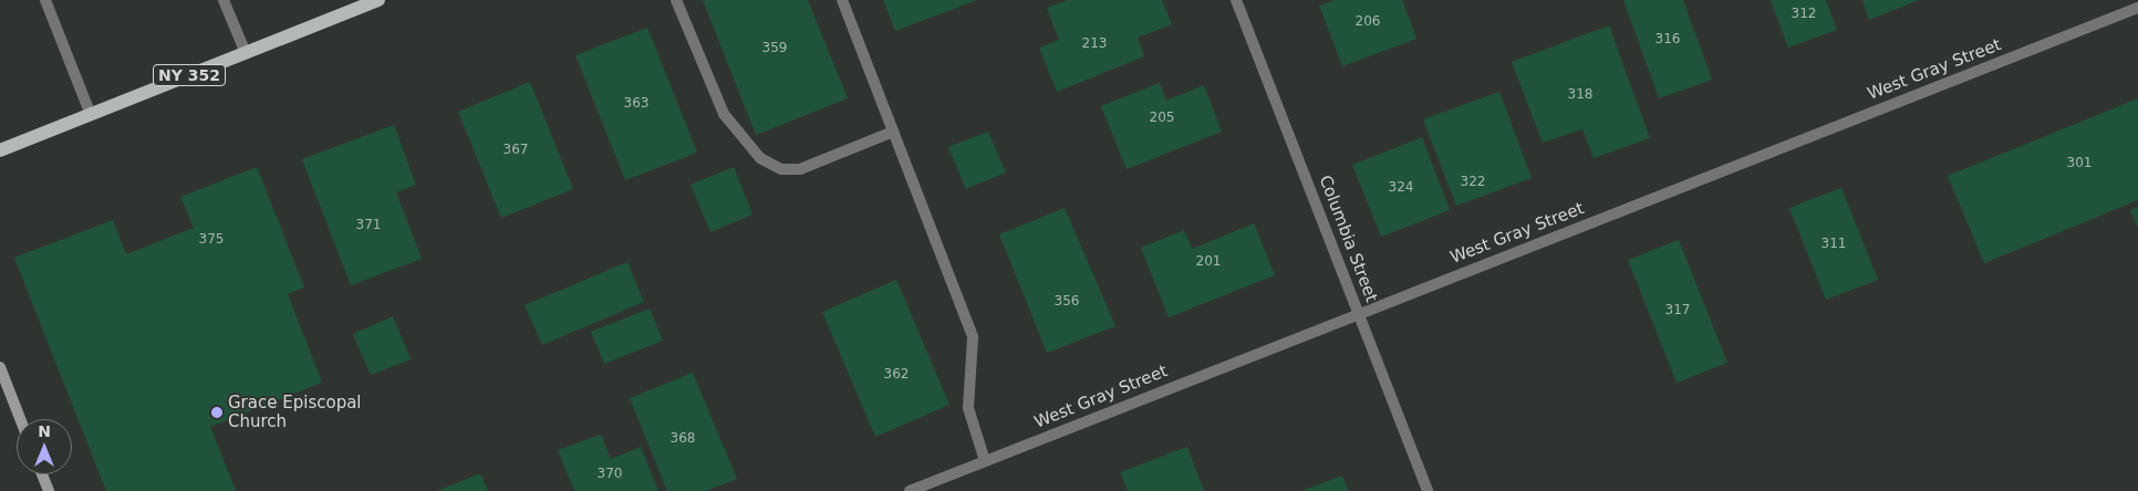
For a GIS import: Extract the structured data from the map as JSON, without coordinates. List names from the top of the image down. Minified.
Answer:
{"streets":{"main road":["NY 352"],"street":["West Gray Street","Columbia Street"]},"crossings":[["West Gray Street","Columbia Street"]],"places":["Grace Episcopal Church"],"house_numbers":["312","206","316","213","359","318","363","205","367","301","322","324","371","375","311","201","356","317","362","368","370"],"north":"top"}
